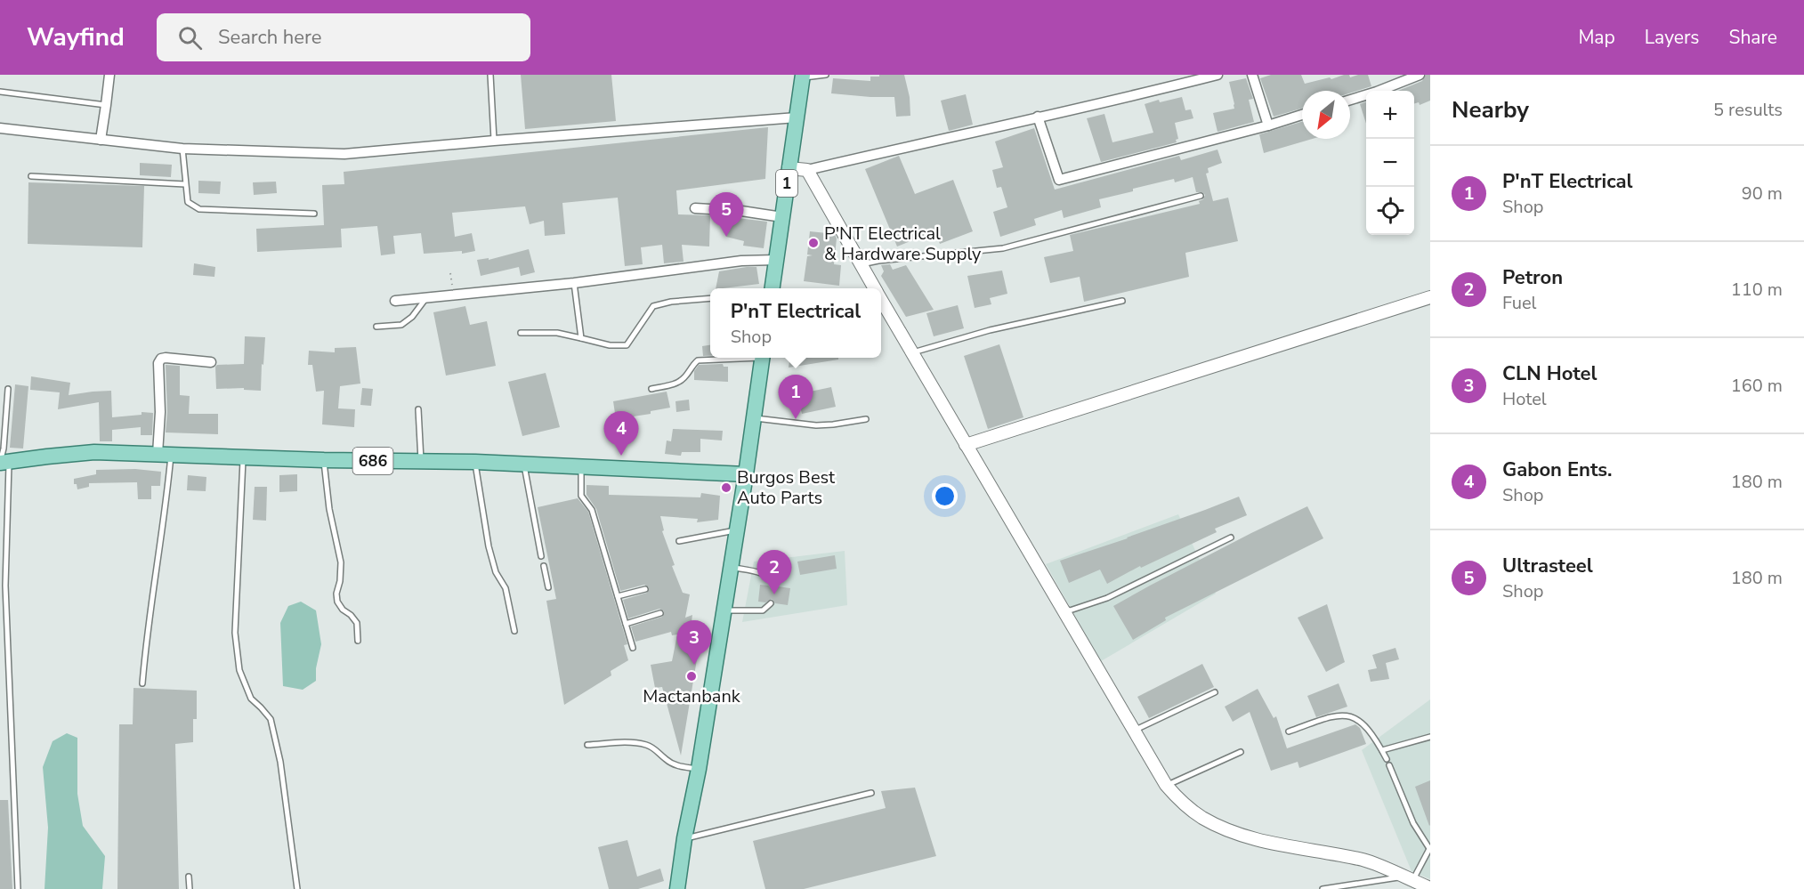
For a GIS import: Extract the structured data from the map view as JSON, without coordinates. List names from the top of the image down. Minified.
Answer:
{"streets":{"main road":["1","686"]},"places":["P'NT Electrical & Hardware Supply","Burgos Best Auto Parts","Mactanbank"],"north":"bottom left","page":{"header":"Wayfind","search":"Search here","nav":["Map","Layers","Share"],"heading":["Nearby","5 results"],"map_buttons":["+","−"],"list":[{"mark":"1","name":"P'nT Electrical","note":"Shop","value":"90 m"},{"mark":"2","name":"Petron","note":"Fuel","value":"110 m"},{"mark":"3","name":"CLN Hotel","note":"Hotel","value":"160 m"},{"mark":"4","name":"Gabon Ents.","note":"Shop","value":"180 m"},{"mark":"5","name":"Ultrasteel","note":"Shop","value":"180 m"}],"pins":["5","1","4","2","3"],"popup":["P'nT Electrical","Shop"]}}
